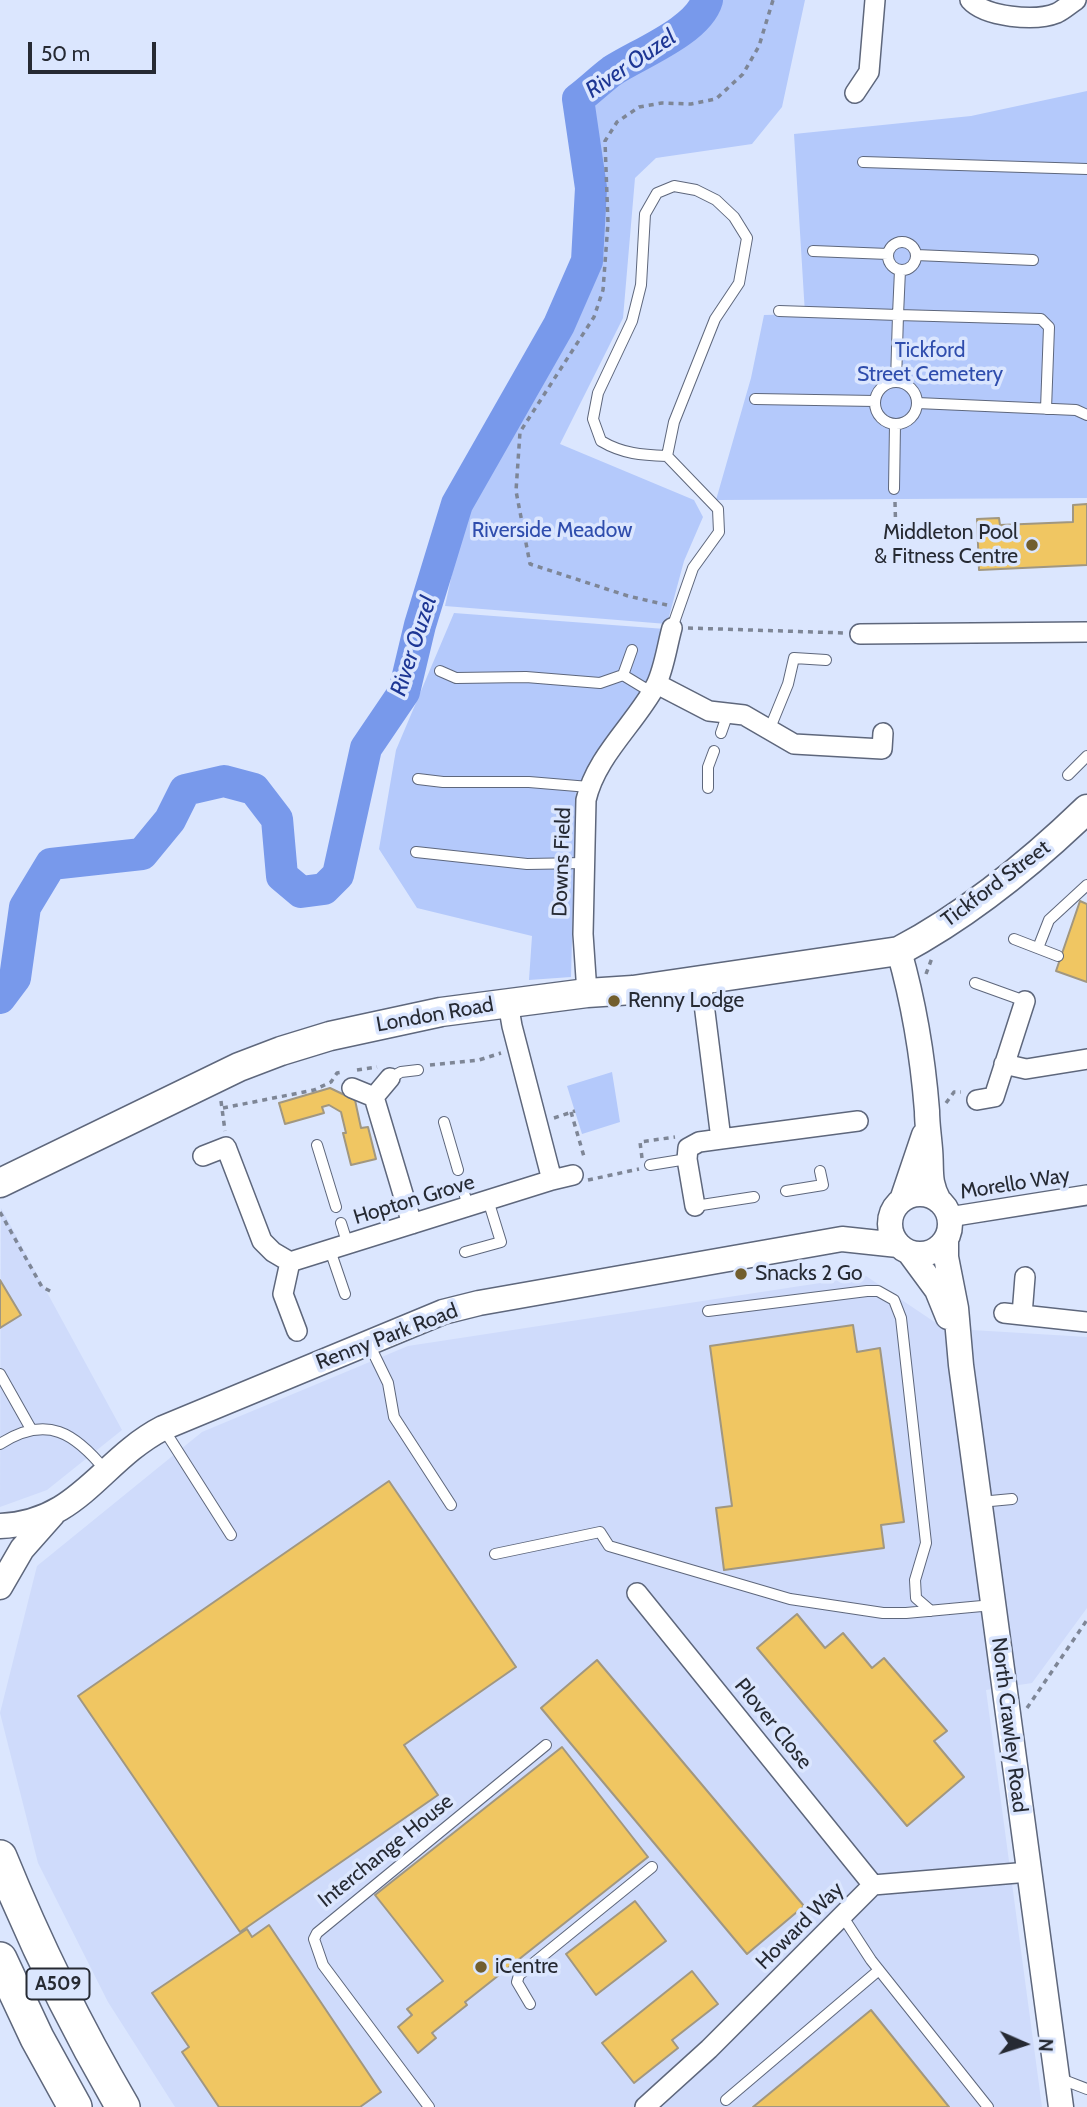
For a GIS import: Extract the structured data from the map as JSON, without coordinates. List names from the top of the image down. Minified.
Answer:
{"streets":{"highway":["A509"],"main road":["Tickford Street","London Road"],"street":["Downs Field","Morello Way","Hopton Grove","Renny Park Road","Plover Close","North Crawley Road","Howard Way"],"lane":["Interchange House"]},"crossings":[["Downs Field","London Road"],["Tickford Street","London Road"],["Tickford Street","North Crawley Road"],["London Road","North Crawley Road"],["Morello Way","Renny Park Road"],["Morello Way","North Crawley Road"],["Renny Park Road","North Crawley Road"],["Plover Close","Howard Way"],["North Crawley Road","Howard Way"]],"water":["River Ouzel"],"parks":["Tickford Street Cemetery","Riverside Meadow"],"places":["Middleton Pool & Fitness Centre","Renny Lodge","Snacks 2 Go","iCentre"],"scale_bar":"50 m","north":"right"}
